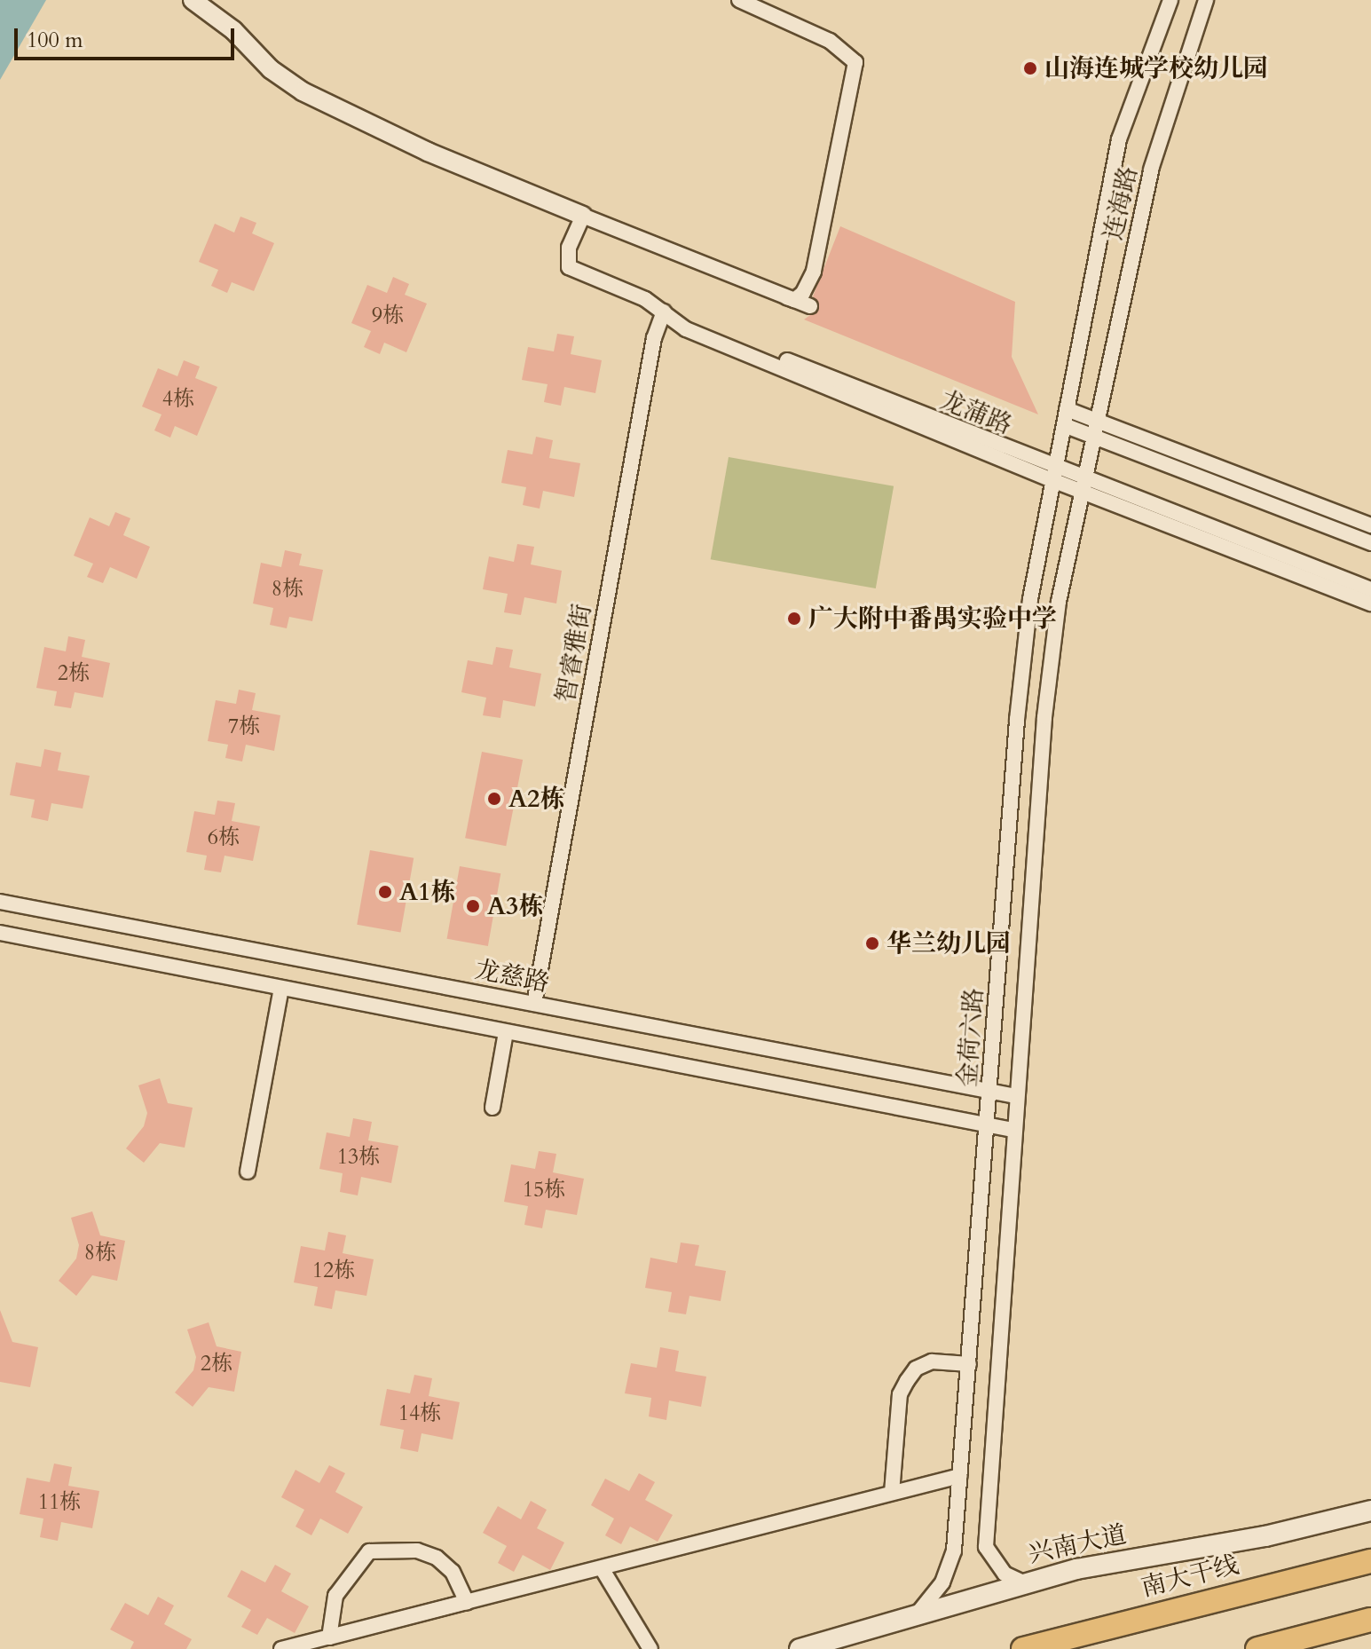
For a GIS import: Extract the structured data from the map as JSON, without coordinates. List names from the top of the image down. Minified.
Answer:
{"streets":{"highway":["南大干线"],"main road":["兴南大道"],"street":["连海路","龙蒲路","智睿雅街","龙慈路","金荷六路"]},"crossings":[["连海路","金荷六路"],["龙蒲路","智睿雅街"],["龙蒲路","金荷六路"],["智睿雅街","龙慈路"],["龙慈路","金荷六路"],["金荷六路","兴南大道"]],"places":["山海连城学校幼儿园","广大附中番禺实验中学","A2栋","A1栋","A3栋","华兰幼儿园"],"house_numbers":["9栋","4栋","8栋","2栋","7栋","6栋","13栋","15栋","8栋","12栋","2栋","14栋","11栋"],"scale_bar":"100 m"}
